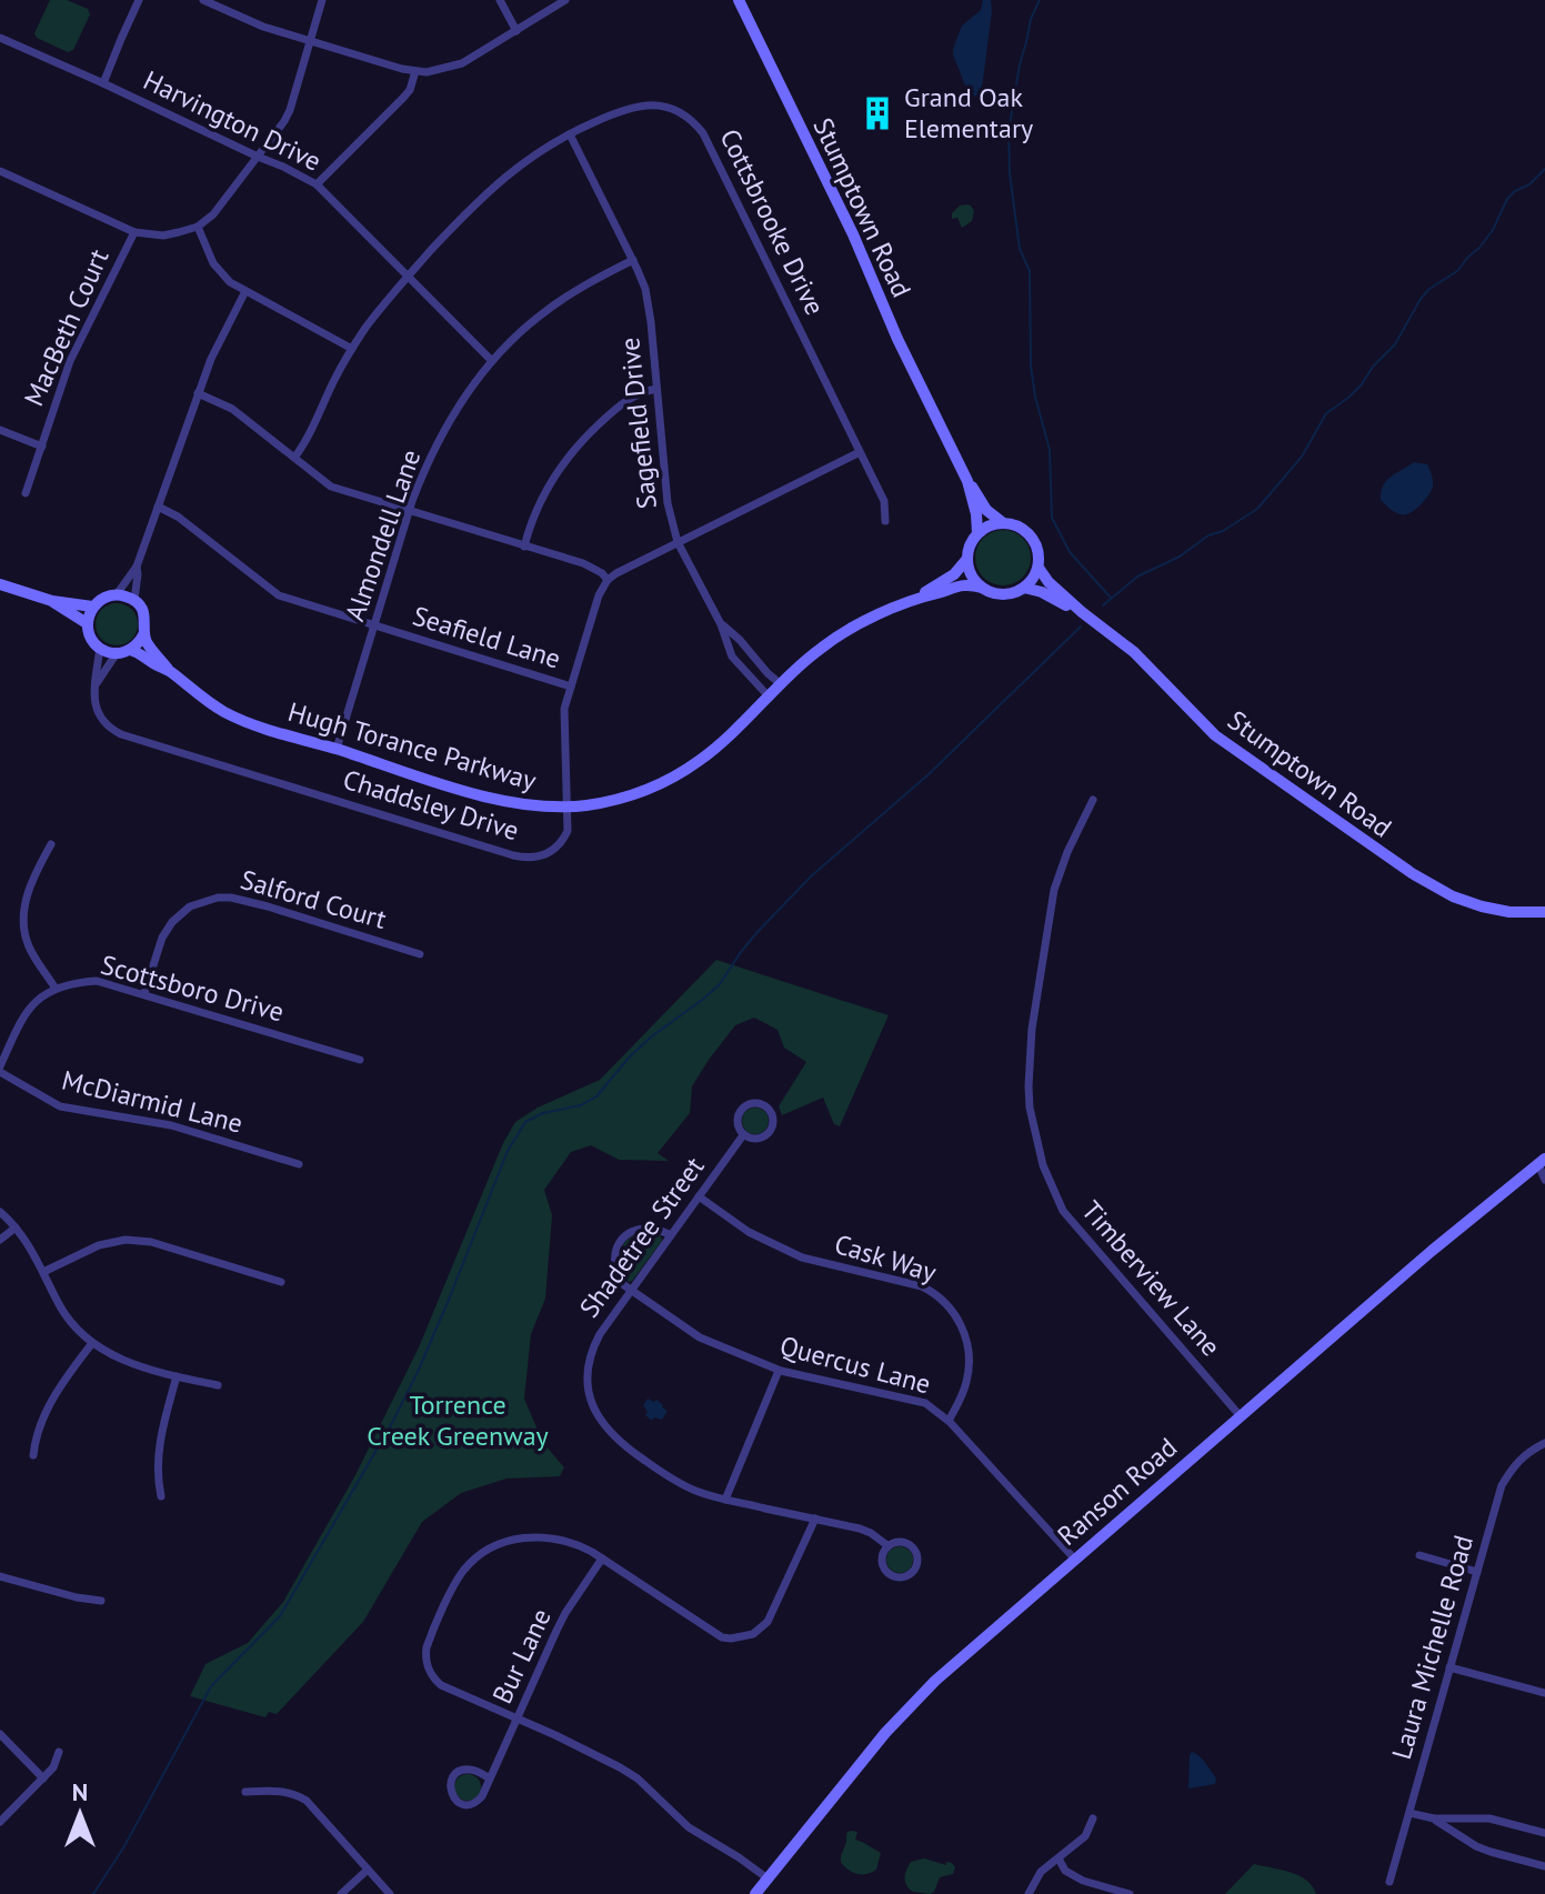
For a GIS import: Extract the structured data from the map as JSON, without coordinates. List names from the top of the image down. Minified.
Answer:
{"streets":{"street":["Harvington Drive","Stumptown Road","Cottsbrooke Drive","MacBeth Court","Sagefield Drive","Almondell Lane","Seafield Lane","Hugh Torance Parkway","Chaddsley Drive","Salford Court","Scottsboro Drive","McDiarmid Lane","Shadetree Street","Cask Way","Timberview Lane","Quercus Lane","Ranson Road","Laura Michelle Road","Bur Lane"]},"crossings":[["Harvington Drive","Cottsbrooke Drive"],["Harvington Drive","Almondell Lane"],["Stumptown Road","Hugh Torance Parkway"],["Cottsbrooke Drive","Sagefield Drive"],["Sagefield Drive","Almondell Lane"],["Sagefield Drive","Hugh Torance Parkway"],["Almondell Lane","Seafield Lane"],["Almondell Lane","Hugh Torance Parkway"],["Seafield Lane","Chaddsley Drive"],["Hugh Torance Parkway","Chaddsley Drive"],["Salford Court","Scottsboro Drive"],["Shadetree Street","Cask Way"],["Shadetree Street","Quercus Lane"],["Cask Way","Quercus Lane"],["Timberview Lane","Ranson Road"],["Quercus Lane","Ranson Road"]],"parks":["Torrence Creek Greenway"],"places":{"building":["Grand Oak Elementary"]},"north":"top"}
